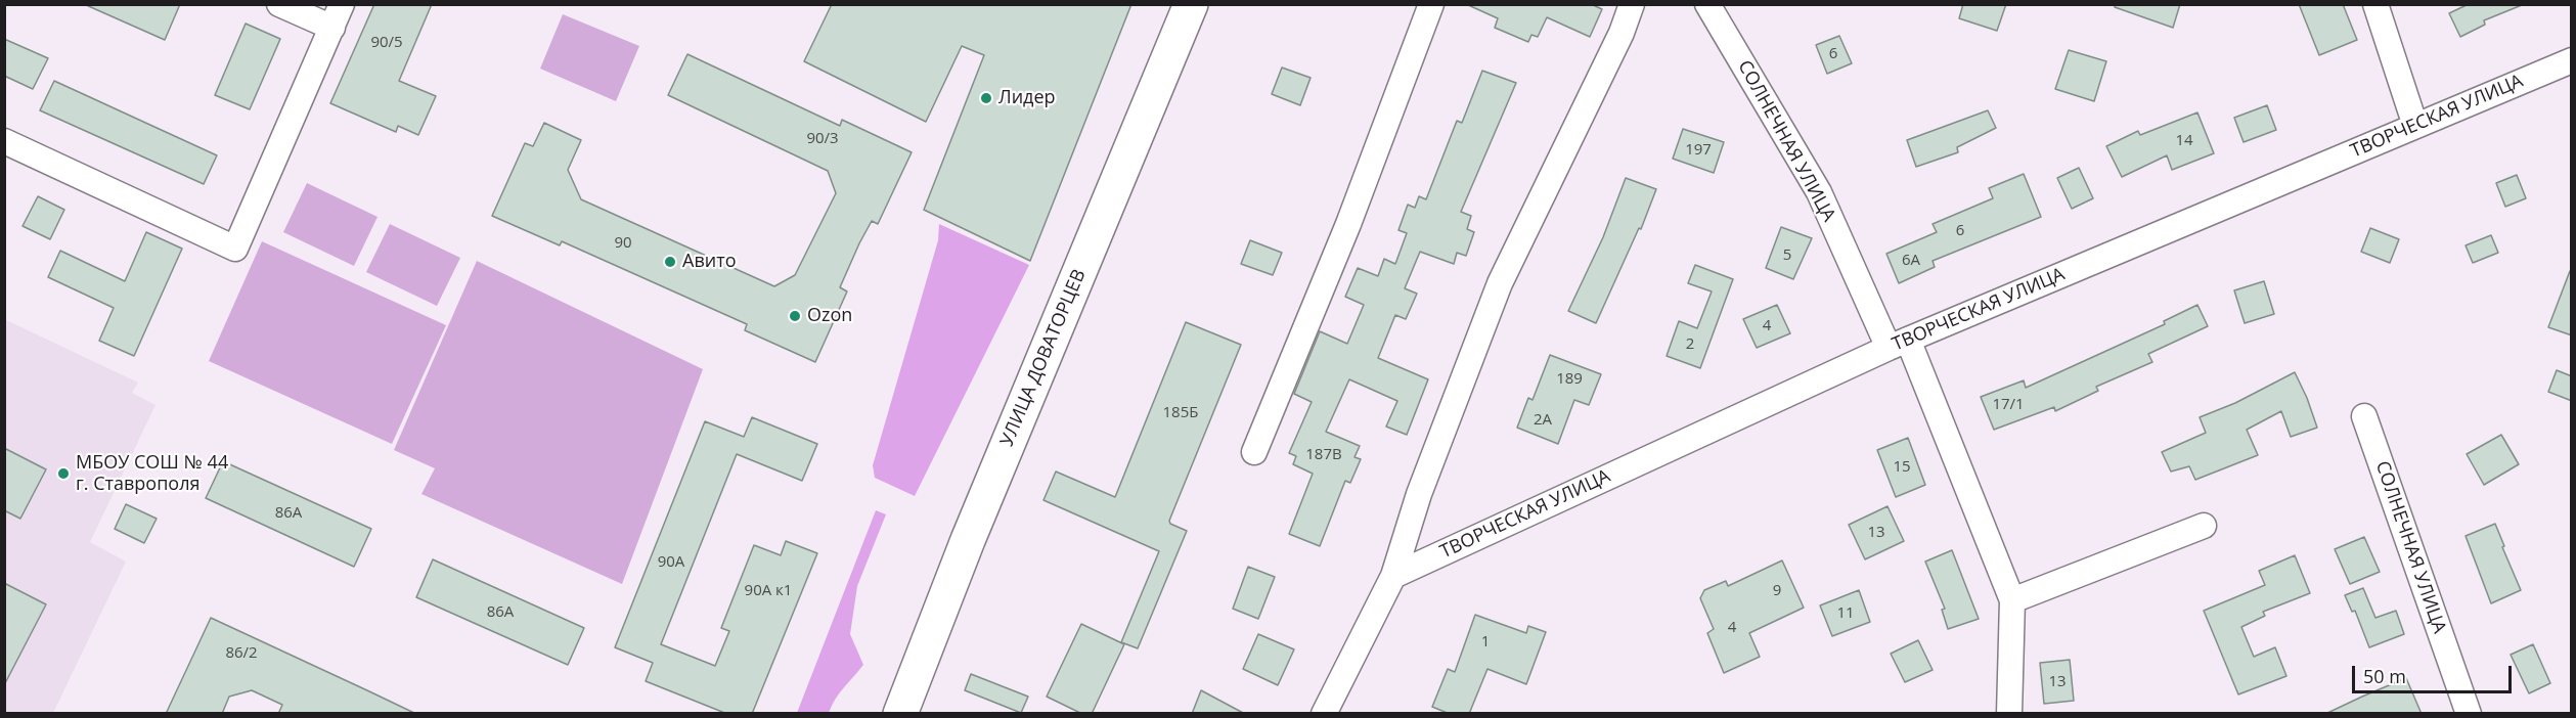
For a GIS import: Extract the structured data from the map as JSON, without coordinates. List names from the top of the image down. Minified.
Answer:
{"streets":{"main road":["УЛИЦА ДОВАТОРЦЕВ"],"street":["ТВОРЧЕСКАЯ УЛИЦА","СОЛНЕЧНАЯ УЛИЦА"]},"crossings":[["ТВОРЧЕСКАЯ УЛИЦА","СОЛНЕЧНАЯ УЛИЦА"]],"places":["Лидер","Авито","Ozon","МБОУ СОШ № 44 г. Ставрополя"],"house_numbers":["90/5","6","90/3","14","197","6","90","5","6А","4","2","189","17/1","185Б","2А","187В","15","86А","13","90А","90А к1","9","86А","11","4","1","86/2","13"],"scale_bar":"50 m"}
